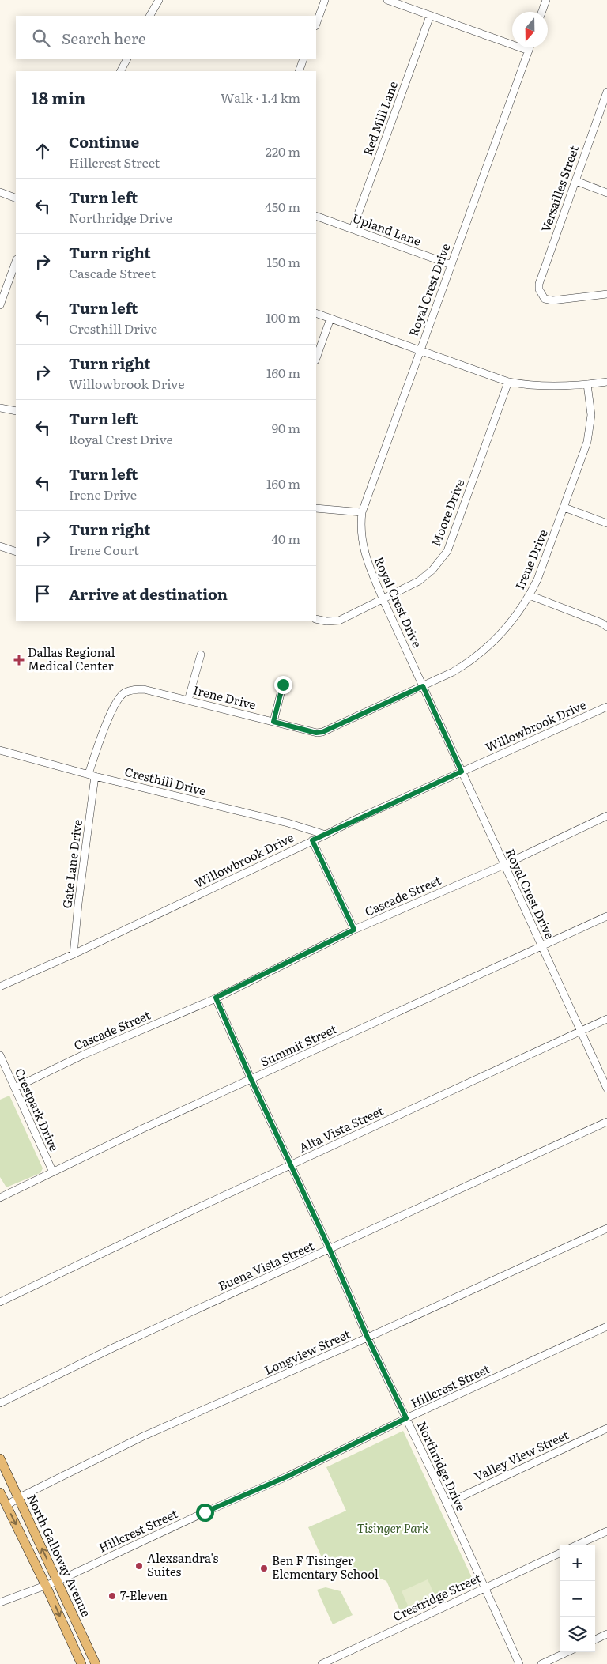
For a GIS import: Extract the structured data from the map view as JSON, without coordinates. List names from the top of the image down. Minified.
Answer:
{"streets":{"main road":["North Galloway Avenue"],"street":["Red Mill Lane","Versailles Street","Upland Lane","Royal Crest Drive","Moore Drive","Irene Drive","Willowbrook Drive","Cresthill Drive","Gate Lane Drive","Cascade Street","Summit Street","Crestpark Drive","Alta Vista Street","Buena Vista Street","Longview Street","Hillcrest Street","Valley View Street","Northridge Drive","Crestridge Street"]},"crossings":[["Red Mill Lane","Upland Lane"],["Upland Lane","Royal Crest Drive"],["Royal Crest Drive","Moore Drive"],["Royal Crest Drive","Irene Drive"],["Royal Crest Drive","Willowbrook Drive"],["Royal Crest Drive","Cascade Street"],["Royal Crest Drive","Summit Street"],["Royal Crest Drive","Alta Vista Street"],["Irene Drive","Gate Lane Drive"],["Willowbrook Drive","Cresthill Drive"],["Willowbrook Drive","Gate Lane Drive"],["Cresthill Drive","Gate Lane Drive"],["Cascade Street","Crestpark Drive"],["Cascade Street","Northridge Drive"],["Summit Street","Crestpark Drive"],["Summit Street","Northridge Drive"],["Alta Vista Street","Northridge Drive"],["Buena Vista Street","Northridge Drive"],["Longview Street","Northridge Drive"],["Longview Street","North Galloway Avenue"],["Hillcrest Street","Northridge Drive"],["Hillcrest Street","North Galloway Avenue"],["Valley View Street","Northridge Drive"],["Northridge Drive","Crestridge Street"]],"parks":["Tisinger Park"],"places":{"health":["Dallas Regional Medical Center"],"other":["Alexsandra's Suites","Ben F Tisinger Elementary School","7-Eleven"]},"north":"bottom","page":{"search":"Search here","heading":["18 min","Walk · 1.4 km"],"list":[["Continue","Hillcrest Street","220 m"],["Turn left","Northridge Drive","450 m"],["Turn right","Cascade Street","150 m"],["Turn left","Cresthill Drive","100 m"],["Turn right","Willowbrook Drive","160 m"],["Turn left","Royal Crest Drive","90 m"],["Turn left","Irene Drive","160 m"],["Turn right","Irene Court","40 m"],"Arrive at destination"],"map_buttons":["+","−"]}}
